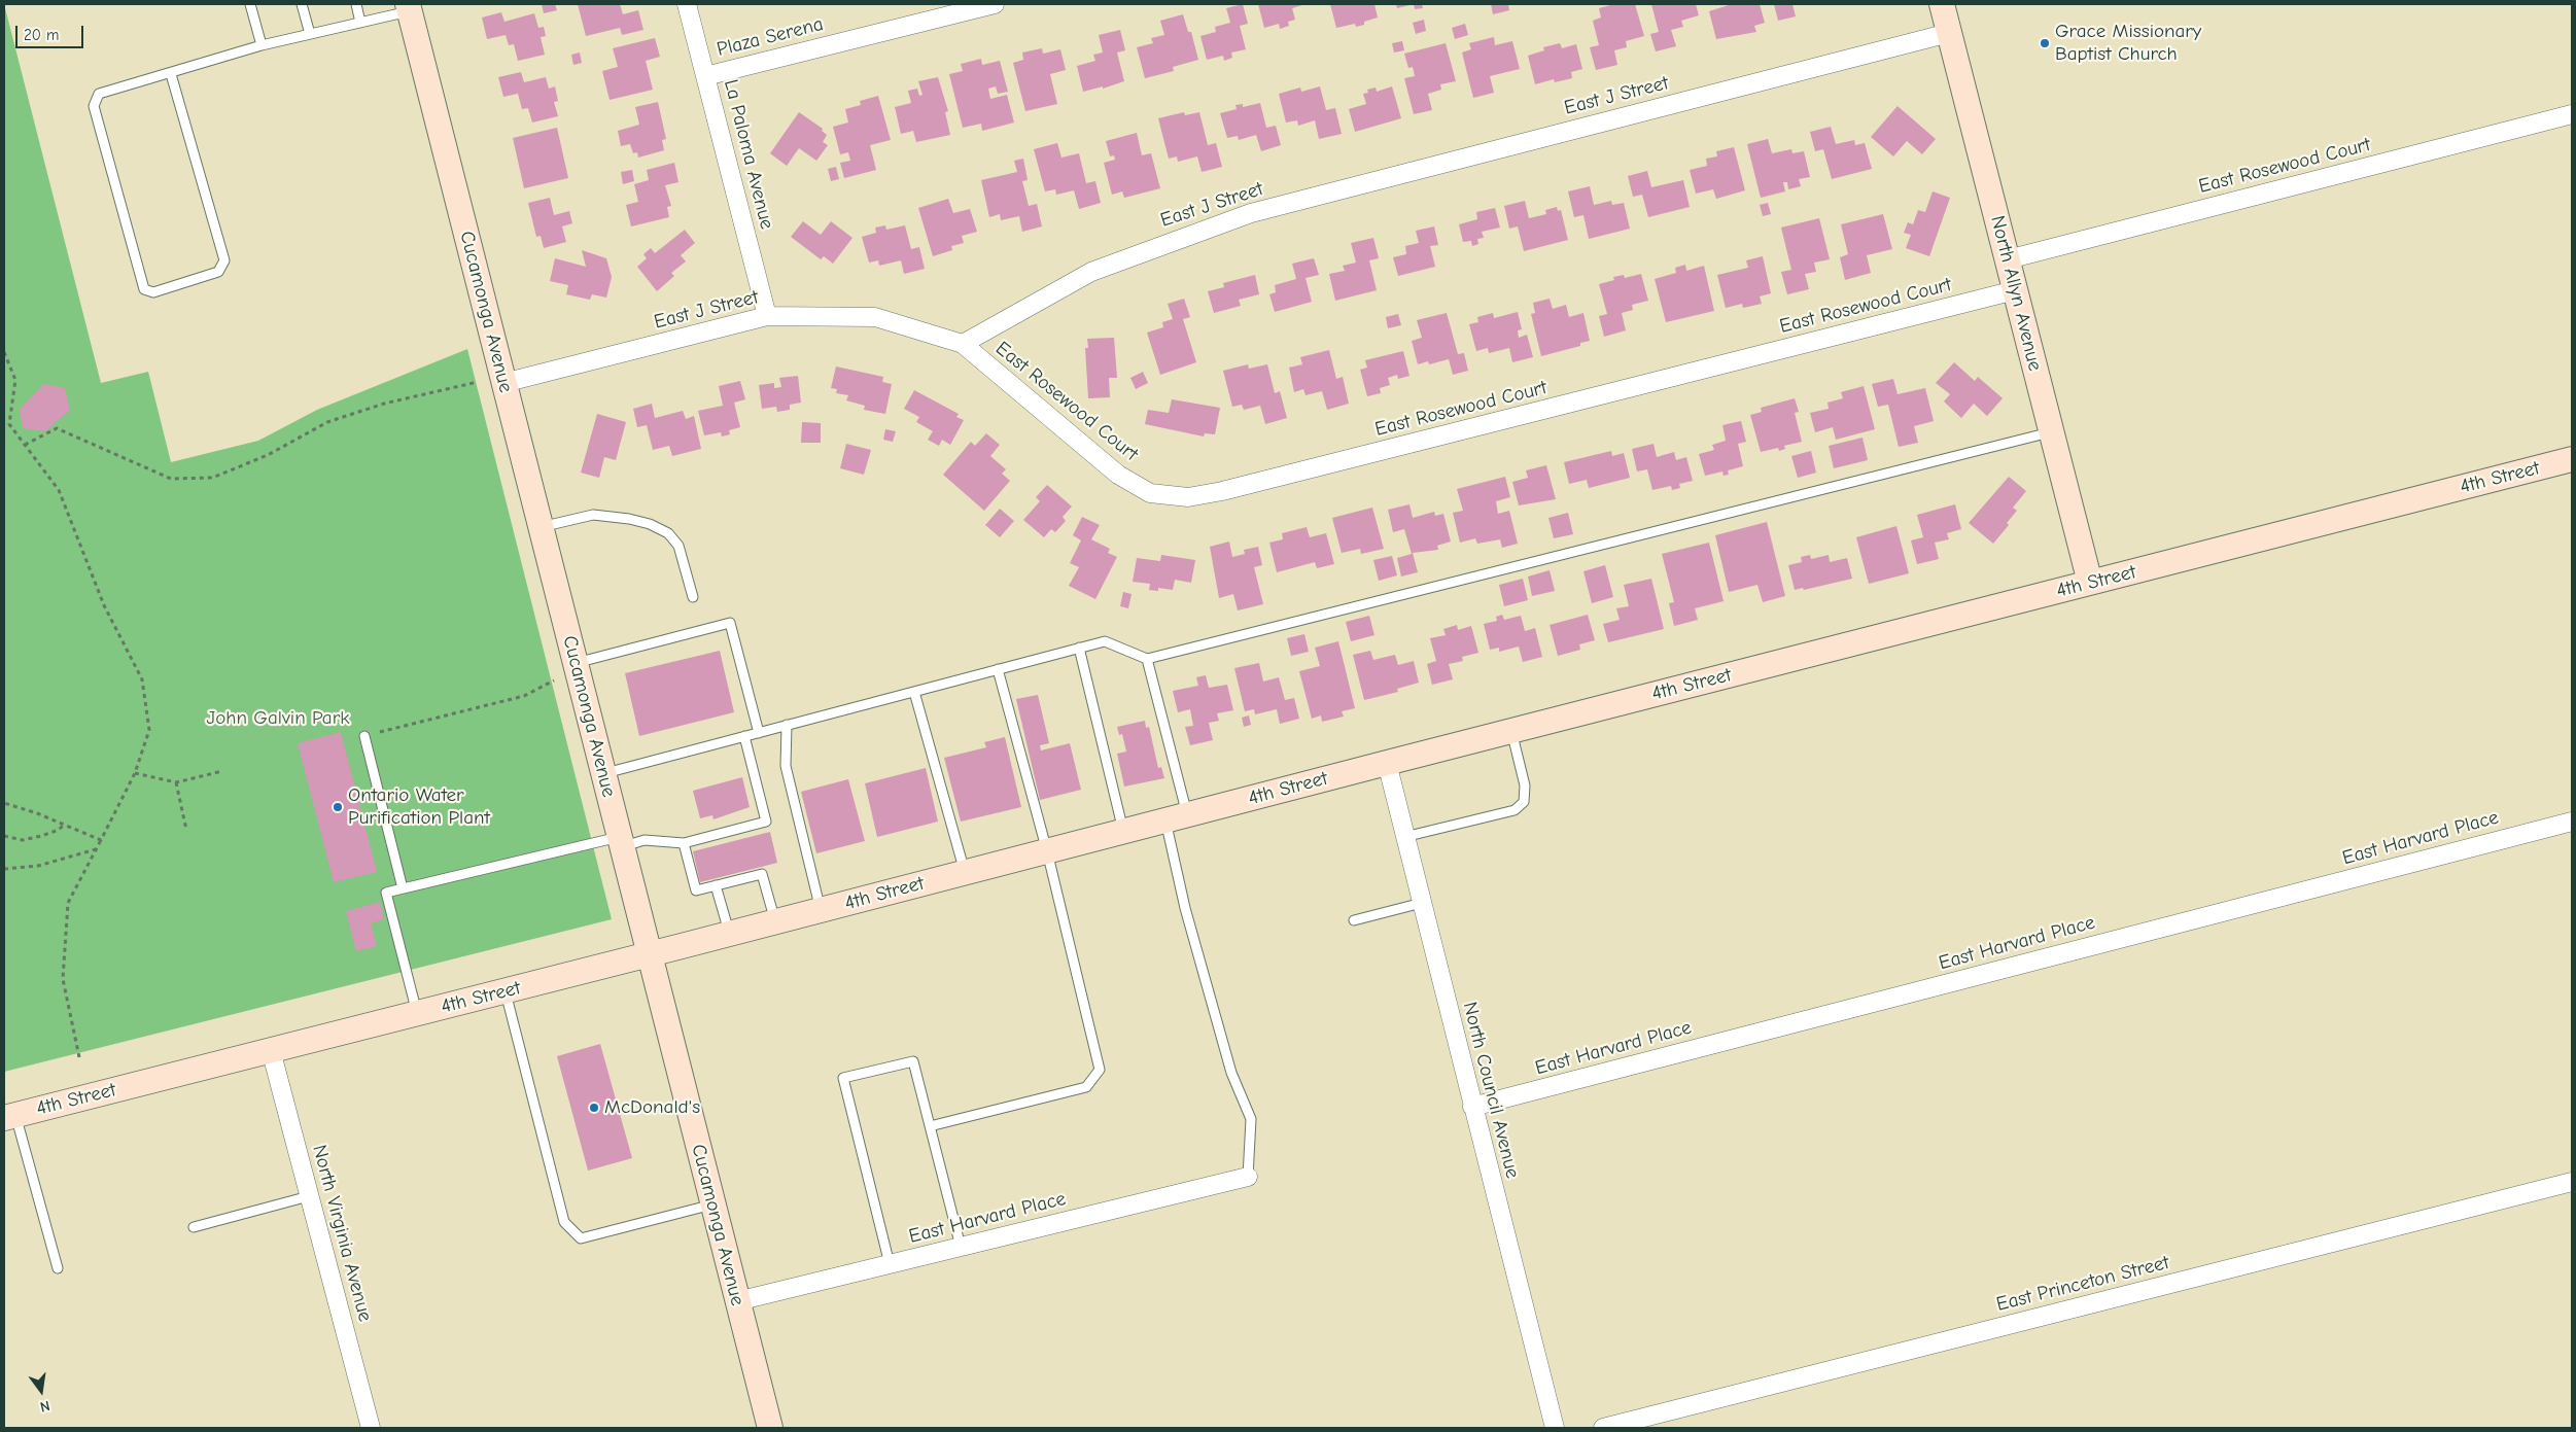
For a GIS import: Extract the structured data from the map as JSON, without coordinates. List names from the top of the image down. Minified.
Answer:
{"streets":{"main road":["North Allyn Avenue","Cucamonga Avenue","4th Street"],"street":["Plaza Serena","East J Street","La Paloma Avenue","East Rosewood Court","East Harvard Place","North Council Avenue","North Virginia Avenue","East Princeton Street"]},"crossings":[["Plaza Serena","La Paloma Avenue"],["East J Street","La Paloma Avenue"],["East J Street","East Rosewood Court"],["East J Street","North Allyn Avenue"],["East J Street","Cucamonga Avenue"],["East Rosewood Court","North Allyn Avenue"],["North Allyn Avenue","4th Street"],["Cucamonga Avenue","4th Street"],["Cucamonga Avenue","East Harvard Place"],["4th Street","North Council Avenue"],["4th Street","North Virginia Avenue"],["East Harvard Place","North Council Avenue"]],"parks":["John Galvin Park"],"places":["Grace Missionary Baptist Church","Ontario Water Purification Plant","McDonald's"],"scale_bar":"20 m","north":"bottom"}
